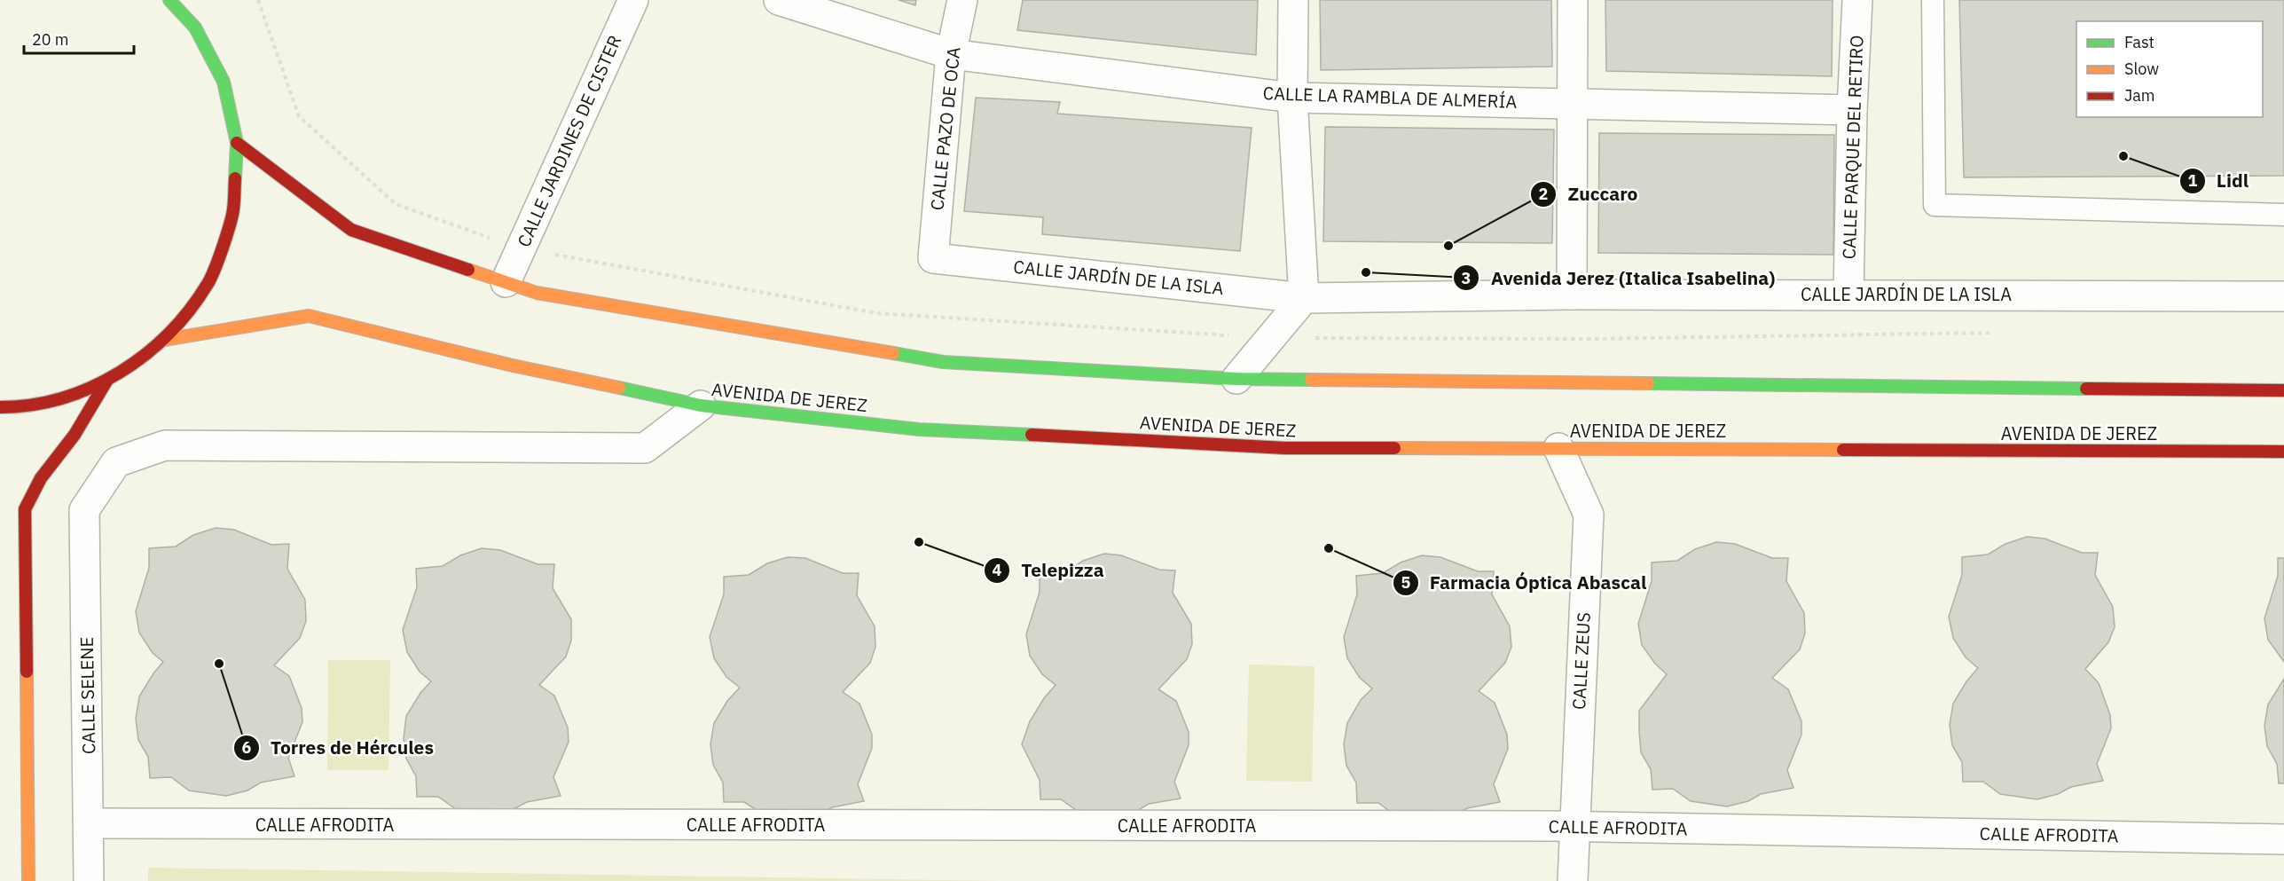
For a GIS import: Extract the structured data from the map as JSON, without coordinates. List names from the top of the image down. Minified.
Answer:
{"streets":{"main road":["AVENIDA DE JEREZ"],"street":["CALLE LA RAMBLA DE ALMERÍA","CALLE PAZO DE OCA","CALLE JARDINES DE CISTER","CALLE PARQUE DEL RETIRO","CALLE JARDÍN DE LA ISLA","CALLE ZEUS","CALLE SELENE","CALLE AFRODITA"]},"crossings":[["CALLE LA RAMBLA DE ALMERÍA","CALLE PAZO DE OCA"],["CALLE LA RAMBLA DE ALMERÍA","CALLE PARQUE DEL RETIRO"],["CALLE PAZO DE OCA","CALLE JARDÍN DE LA ISLA"],["CALLE PARQUE DEL RETIRO","CALLE JARDÍN DE LA ISLA"],["AVENIDA DE JEREZ","CALLE ZEUS"],["AVENIDA DE JEREZ","CALLE SELENE"],["CALLE ZEUS","CALLE AFRODITA"],["CALLE SELENE","CALLE AFRODITA"]],"places":["Lidl","Zuccaro","Avenida Jerez (Italica Isabelina)","Telepizza","Farmacia Óptica Abascal","Torres de Hércules"],"legend":["Fast","Slow","Jam"],"scale_bar":"20 m"}
